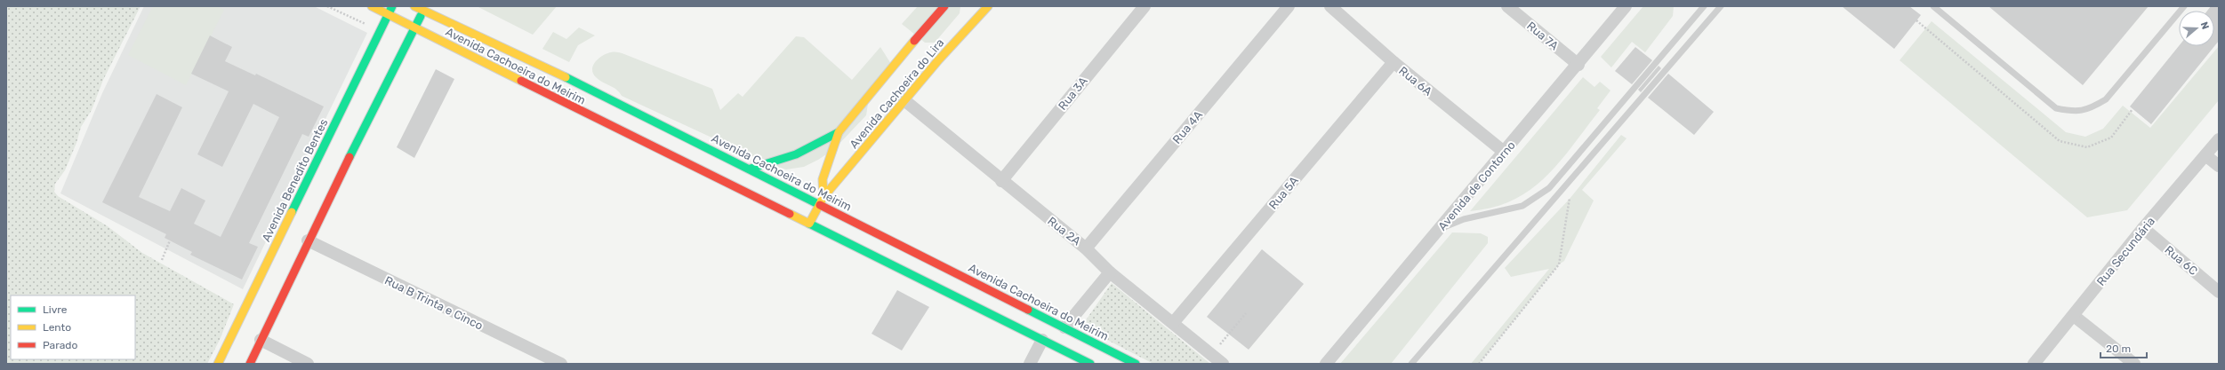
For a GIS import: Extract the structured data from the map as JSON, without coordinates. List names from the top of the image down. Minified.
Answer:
{"streets":{"main road":["Avenida Cachoeira do Meirim","Avenida Cachoeira do Lira","Avenida Benedito Bentes"],"street":["Rua 7A","Rua 6A","Rua 3A","Rua 4A","Avenida de Contorno","Rua 5A","Rua 2A","Rua Secundária","Rua 6C","Rua B Trinta e Cinco"]},"crossings":[["Rua 7A","Avenida de Contorno"],["Avenida Cachoeira do Meirim","Avenida Cachoeira do Lira"],["Avenida Cachoeira do Meirim","Avenida Benedito Bentes"],["Rua 6A","Avenida de Contorno"],["Rua 6A","Rua 5A"],["Avenida Cachoeira do Lira","Rua 2A"],["Rua 3A","Rua 2A"],["Rua 4A","Rua 2A"],["Rua 5A","Rua 2A"],["Rua Secundária","Rua 6C"]],"legend":["Livre","Lento","Parado"],"scale_bar":"20 m","north":"right"}
